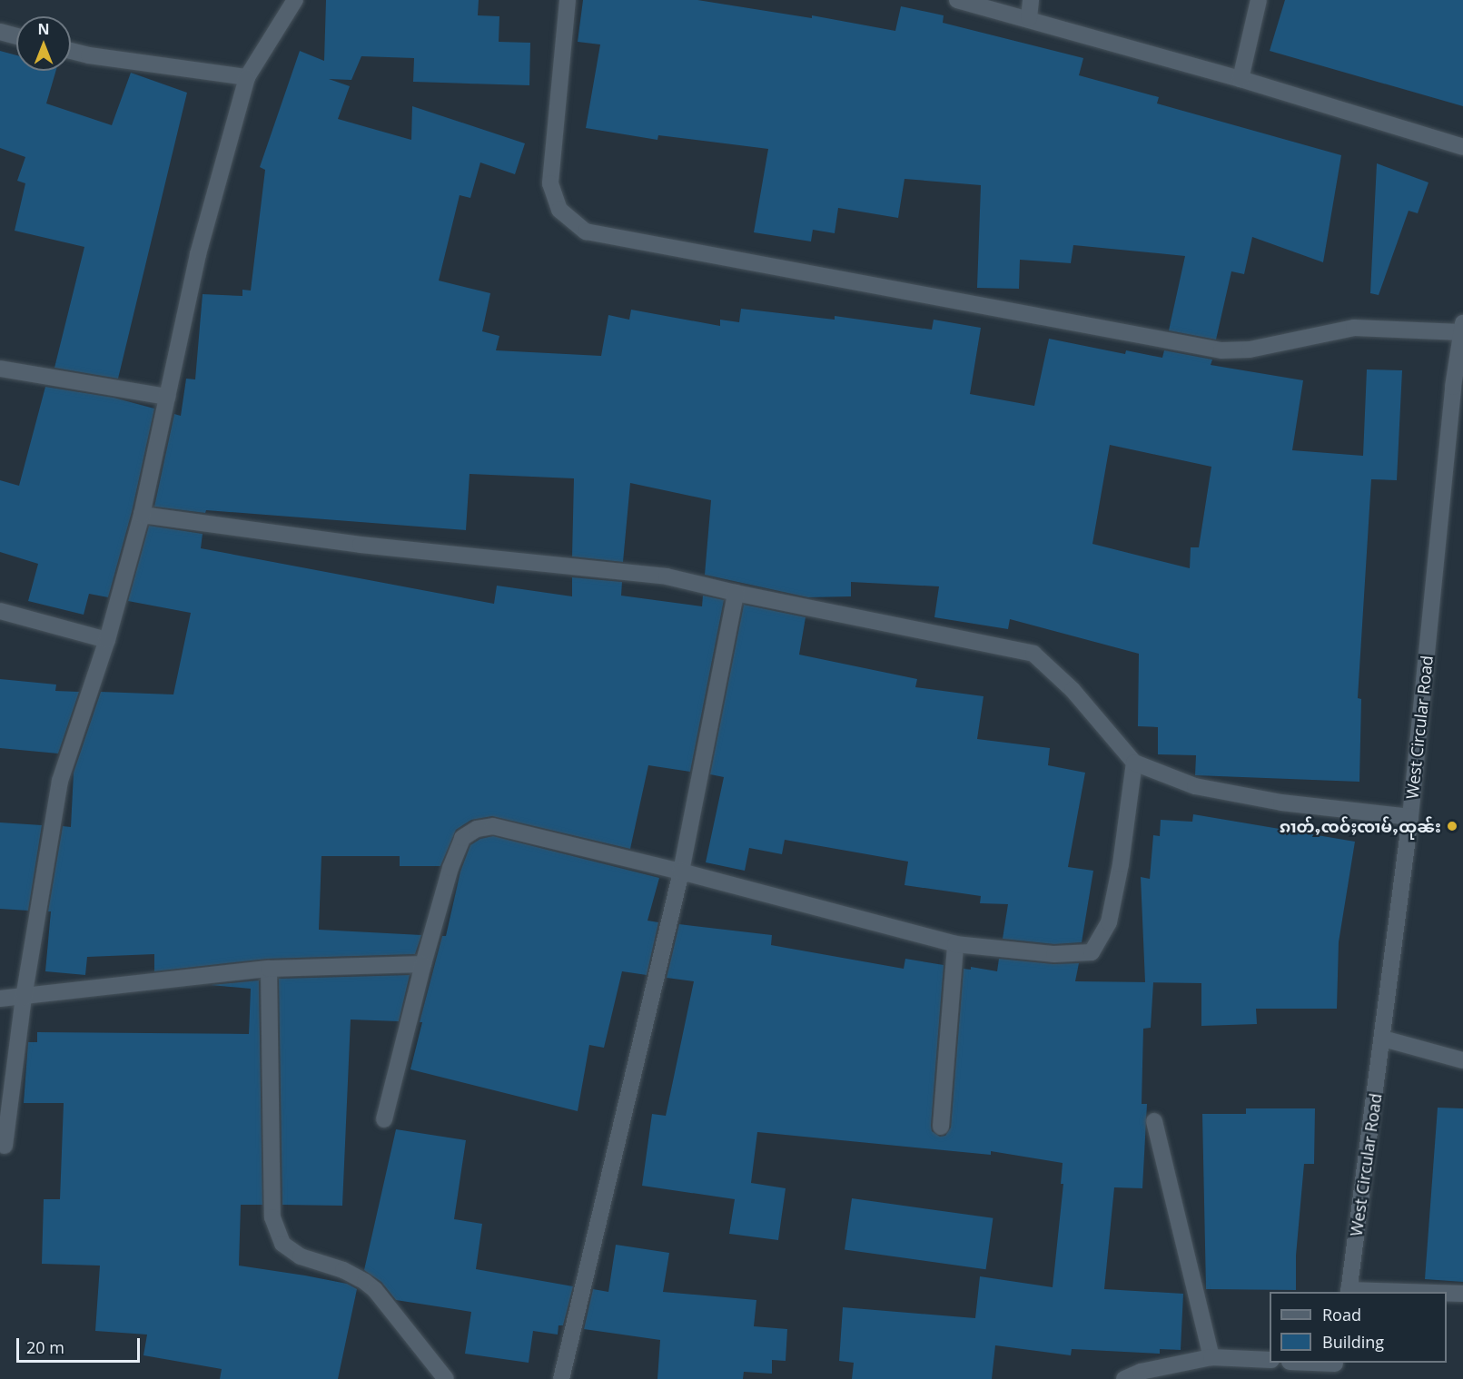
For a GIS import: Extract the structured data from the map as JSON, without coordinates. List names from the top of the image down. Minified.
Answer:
{"streets":{"street":["West Circular Road"]},"places":["ၵၢတ်ႇၸဝ်ႈၸၢမ်ႇထုၼ်း"],"legend":["Road","Building"],"scale_bar":"20 m","north":"top"}
